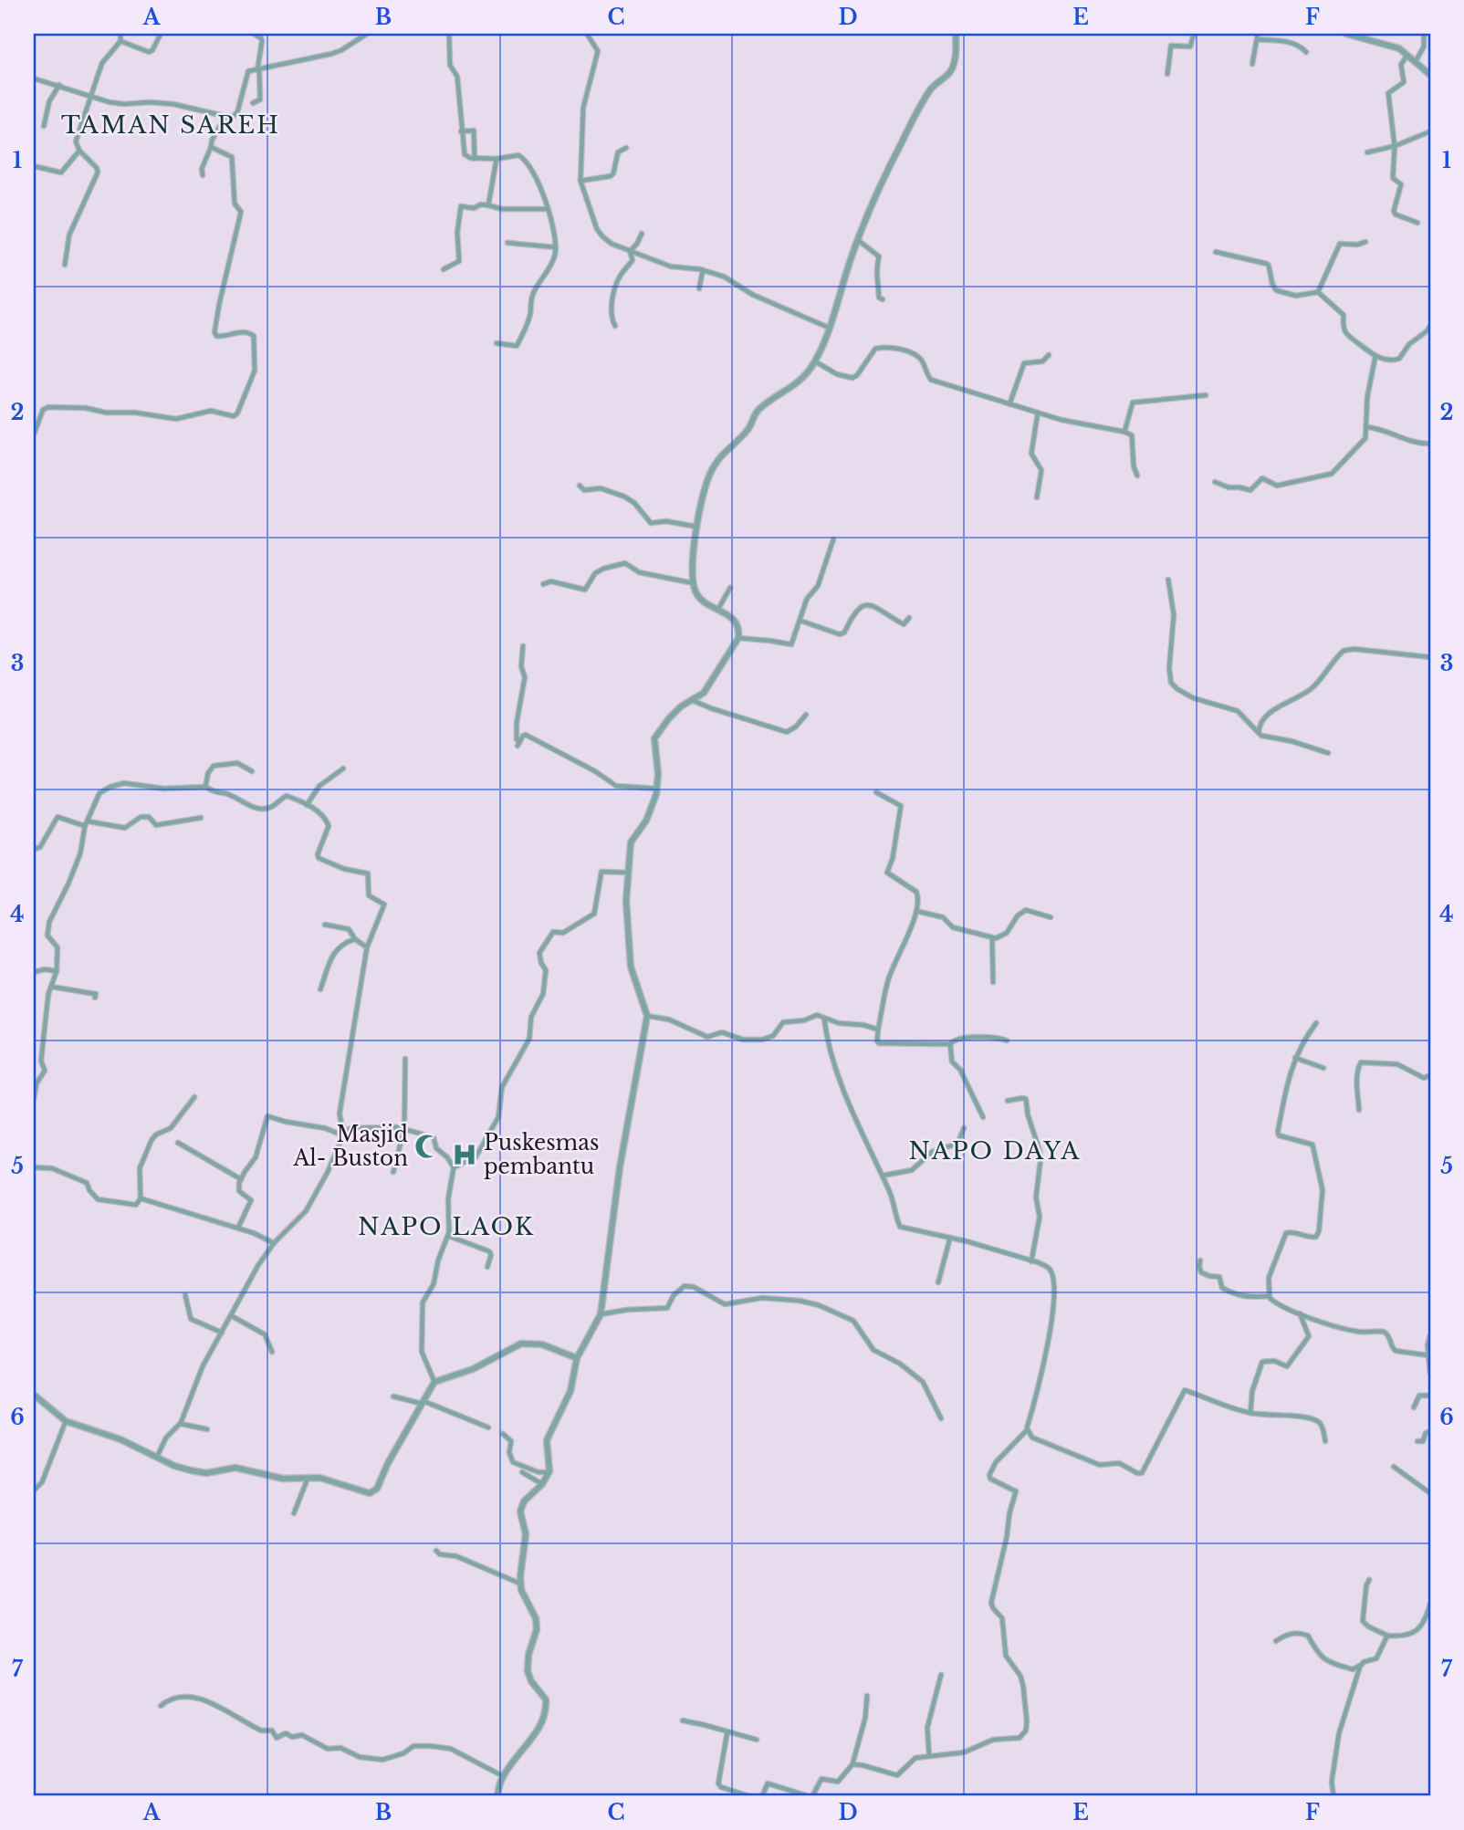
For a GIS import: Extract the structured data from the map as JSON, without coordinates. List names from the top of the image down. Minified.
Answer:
{"districts":["TAMAN SAREH","NAPO DAYA","NAPO LAOK"],"places":{"mosque":["Masjid Al- Buston"],"hospital":["Puskesmas pembantu"]},"grid":{"columns":["A","B","C","D","E","F"],"rows":["1","2","3","4","5","6","7"]}}
